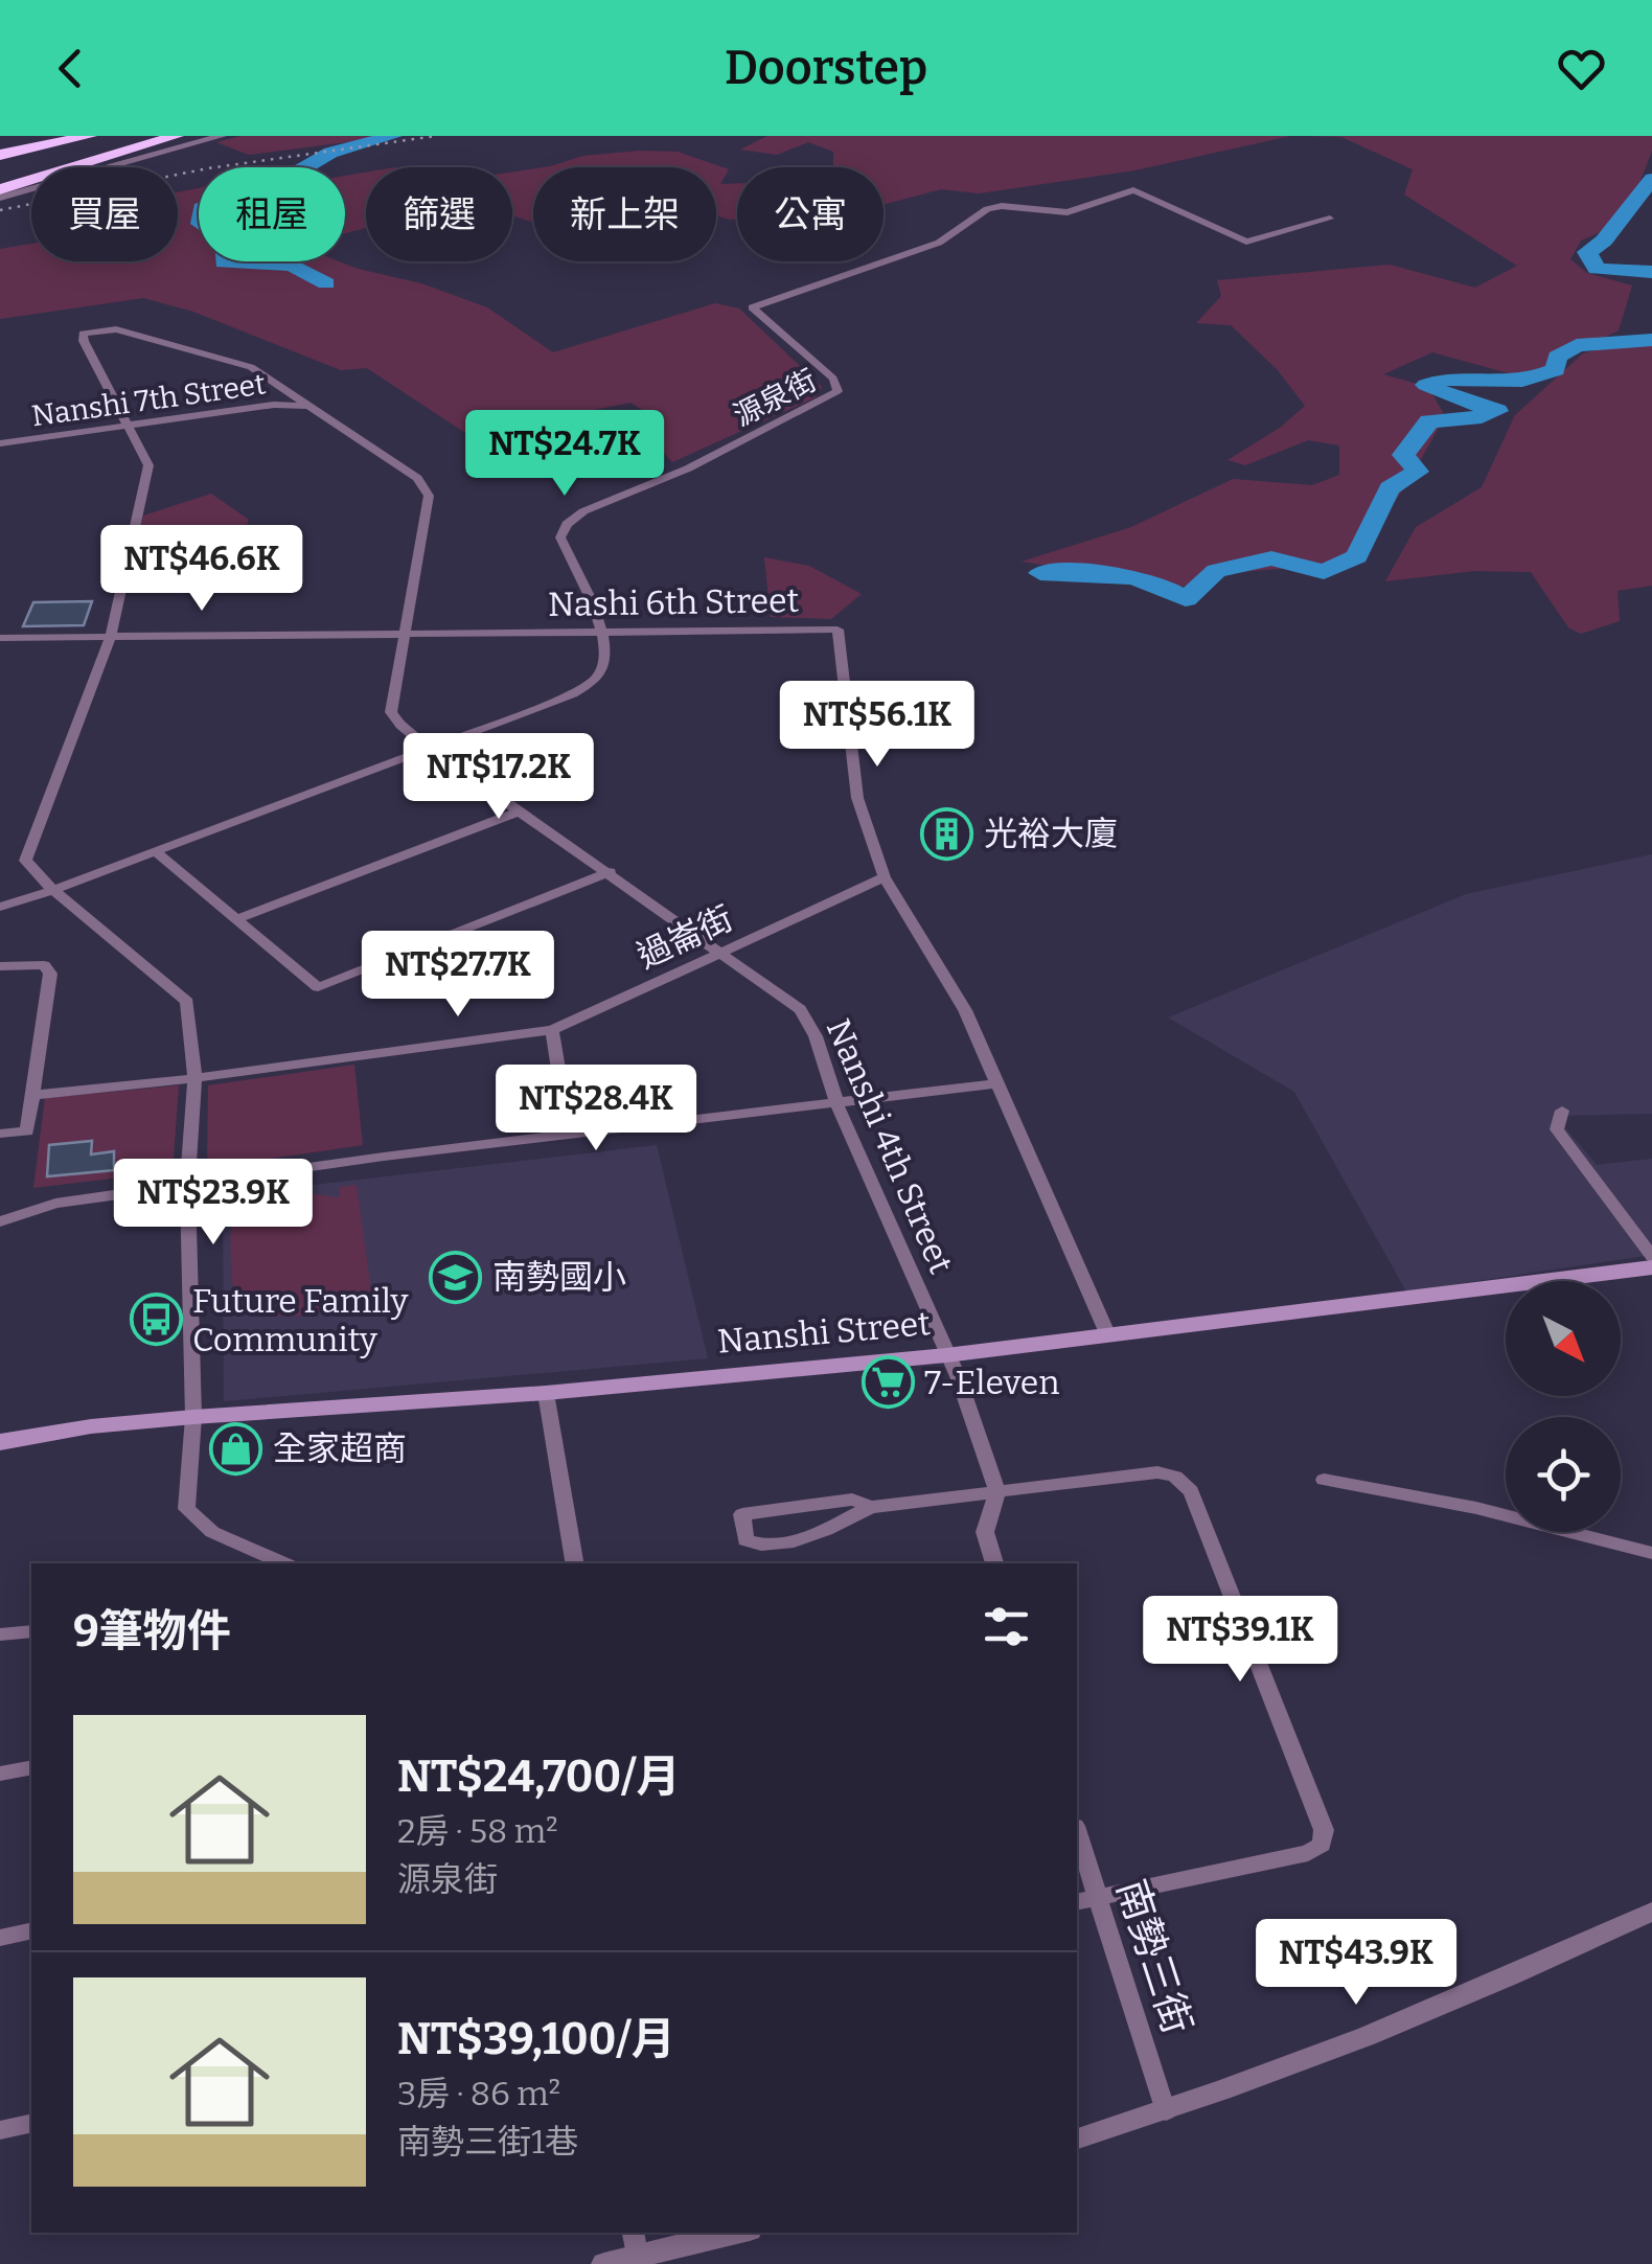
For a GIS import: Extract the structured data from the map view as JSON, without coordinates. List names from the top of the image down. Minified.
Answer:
{"streets":{"main road":["Nanshi Street"],"street":["源泉街","Nanshi 7th Street","Nashi 6th Street","過崙街","Nanshi 4th Street","南勢三街"]},"crossings":[["源泉街","Nashi 6th Street"],["Nanshi 7th Street","Nanshi 4th Street"],["Nashi 6th Street","過崙街"],["Nashi 6th Street","Nanshi 4th Street"],["Nashi 6th Street","Nanshi Street"],["過崙街","Nanshi 4th Street"],["Nanshi 4th Street","Nanshi Street"]],"places":{"building":["光裕大廈"],"school or university":["南勢國小"],"bus stop":["Future Family Community"],"supermarket":["7-Eleven"],"shop":["全家超商"]},"north":"bottom right","page":{"header":"Doorstep","chip":["買屋","租屋","篩選","新上架","公寓"],"price":["NT$24.7K","NT$46.6K","NT$56.1K","NT$17.2K","NT$27.7K","NT$28.4K","NT$23.9K","NT$39.1K","NT$43.9K"],"heading":"9筆物件","list":[{"name":"NT$24,700/月","note":"2房 · 58 m² · 源泉街"},{"name":"NT$39,100/月","note":"3房 · 86 m² · 南勢三街1巷"}]}}
